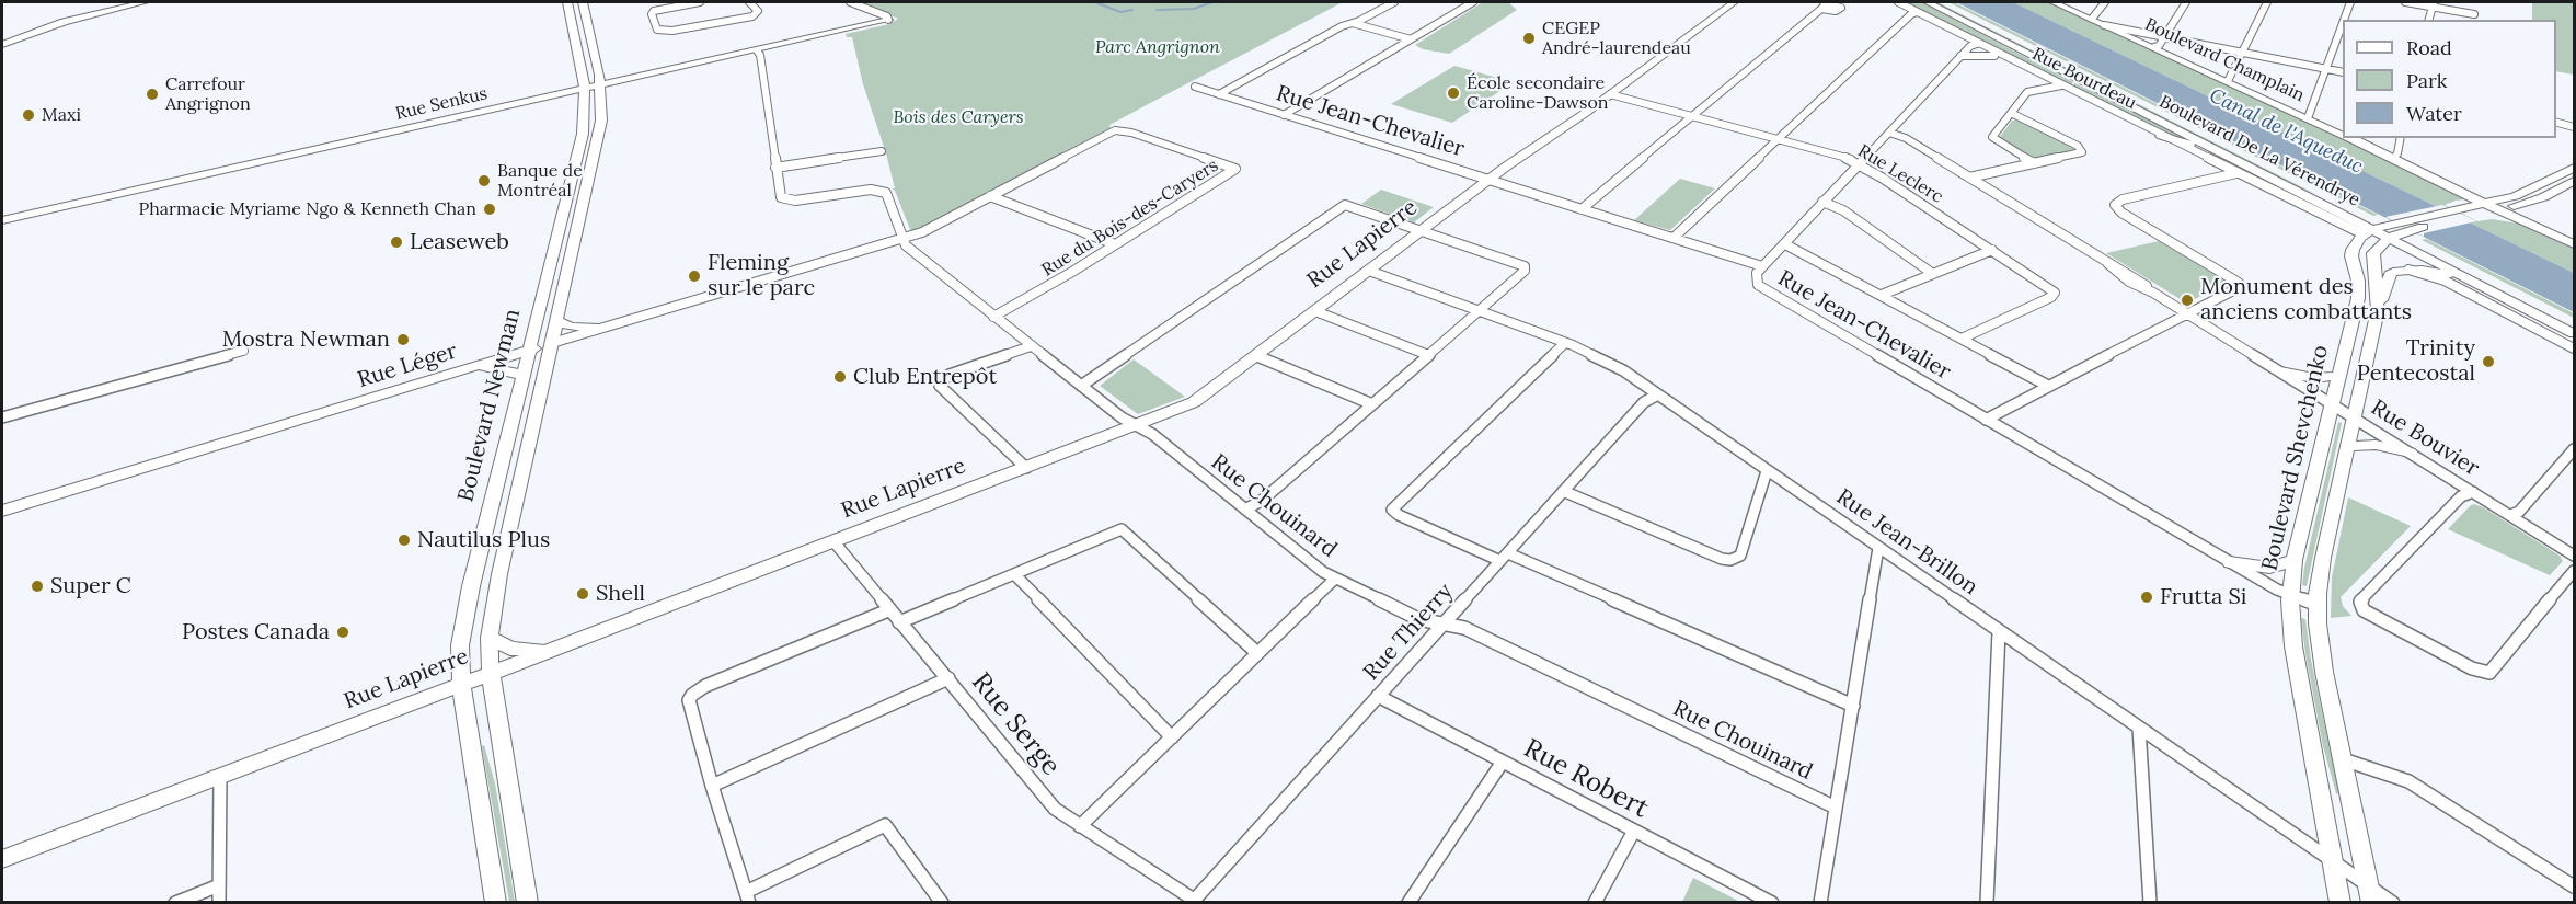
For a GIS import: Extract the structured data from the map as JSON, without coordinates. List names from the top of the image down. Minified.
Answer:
{"streets":{"main road":["Boulevard Champlain","Rue Senkus","Boulevard De La Vérendrye","Rue Lapierre","Rue Léger","Boulevard Newman","Boulevard Shevchenko"],"street":["Rue Bourdeau","Rue Jean-Chevalier","Rue Leclerc","Rue du Bois-des-Caryers","Rue Bouvier","Rue Chouinard","Rue Jean-Brillon","Rue Thierry","Rue Serge","Rue Robert"]},"crossings":[["Rue Bourdeau","Boulevard De La Vérendrye"],["Rue Bourdeau","Boulevard Shevchenko"],["Rue Senkus","Boulevard Newman"],["Rue Jean-Chevalier","Rue Lapierre"],["Rue Jean-Chevalier","Boulevard Shevchenko"],["Boulevard De La Vérendrye","Boulevard Shevchenko"],["Rue Leclerc","Rue Lapierre"],["Rue du Bois-des-Caryers","Rue Léger"],["Rue du Bois-des-Caryers","Rue Chouinard"],["Rue Lapierre","Boulevard Newman"],["Rue Lapierre","Rue Chouinard"],["Rue Lapierre","Rue Jean-Brillon"],["Rue Lapierre","Rue Serge"],["Rue Léger","Boulevard Newman"],["Rue Léger","Rue Chouinard"],["Rue Bouvier","Boulevard Shevchenko"],["Boulevard Shevchenko","Rue Jean-Brillon"],["Rue Chouinard","Rue Thierry"],["Rue Jean-Brillon","Rue Thierry"],["Rue Thierry","Rue Serge"],["Rue Thierry","Rue Robert"]],"water":["Canal de l'Aqueduc"],"parks":["Parc Angrignon","Bois des Caryers"],"places":["CEGEP André-laurendeau","École secondaire Caroline-Dawson","Carrefour Angrignon","Maxi","Banque de Montréal","Pharmacie Myriame Ngo & Kenneth Chan","Leaseweb","Fleming sur le parc","Monument des anciens combattants","Mostra Newman","Trinity Pentecostal","Club Entrepôt","Nautilus Plus","Super C","Shell","Frutta Si","Postes Canada"],"legend":["Road","Park","Water"]}
